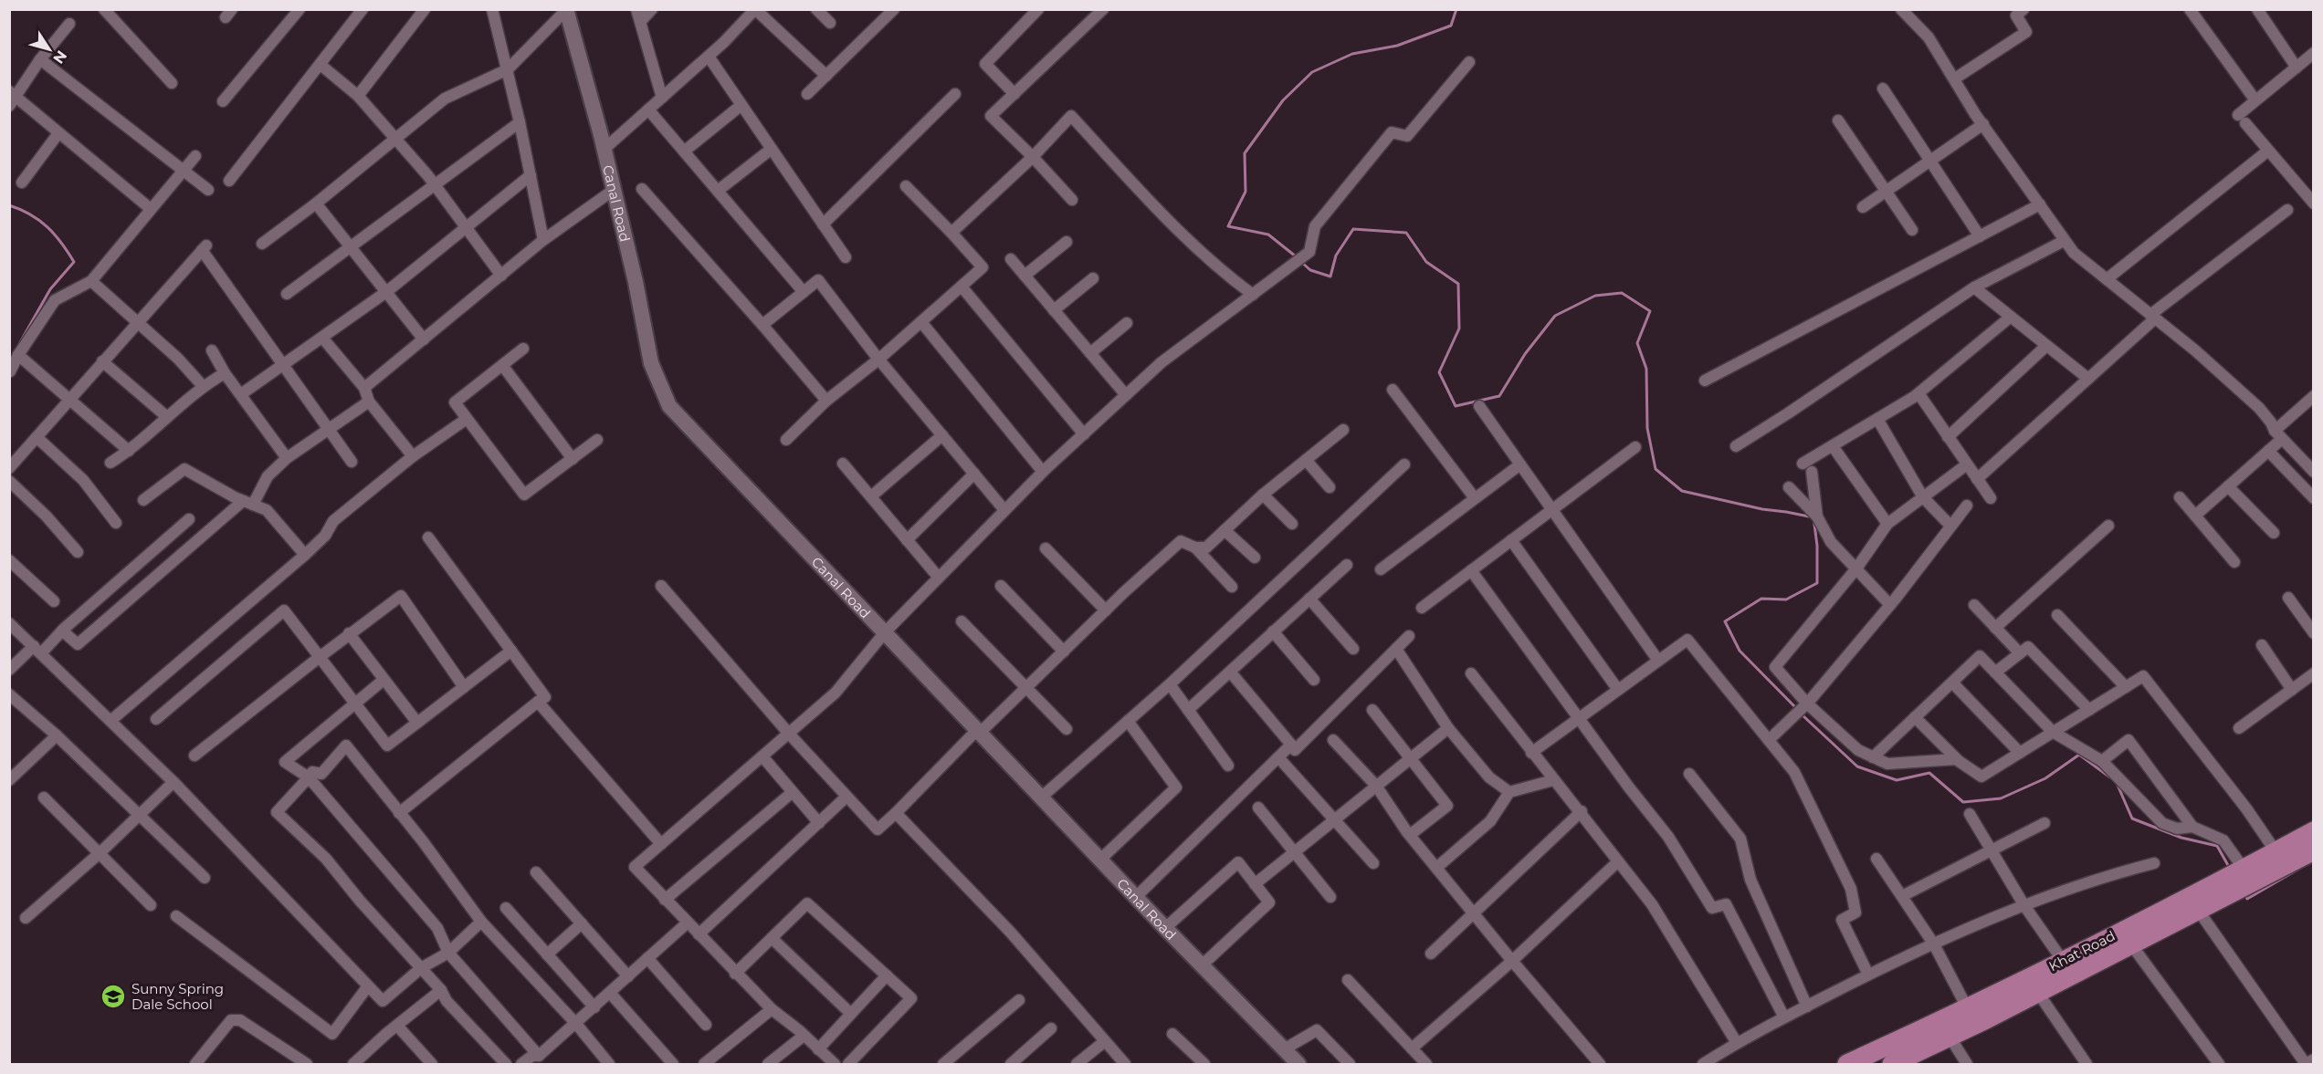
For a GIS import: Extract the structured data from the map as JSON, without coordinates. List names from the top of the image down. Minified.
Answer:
{"streets":{"highway":["Khat Road"],"street":["Canal Road"]},"places":{"school or university":["Sunny Spring Dale School"]},"north":"bottom right"}
